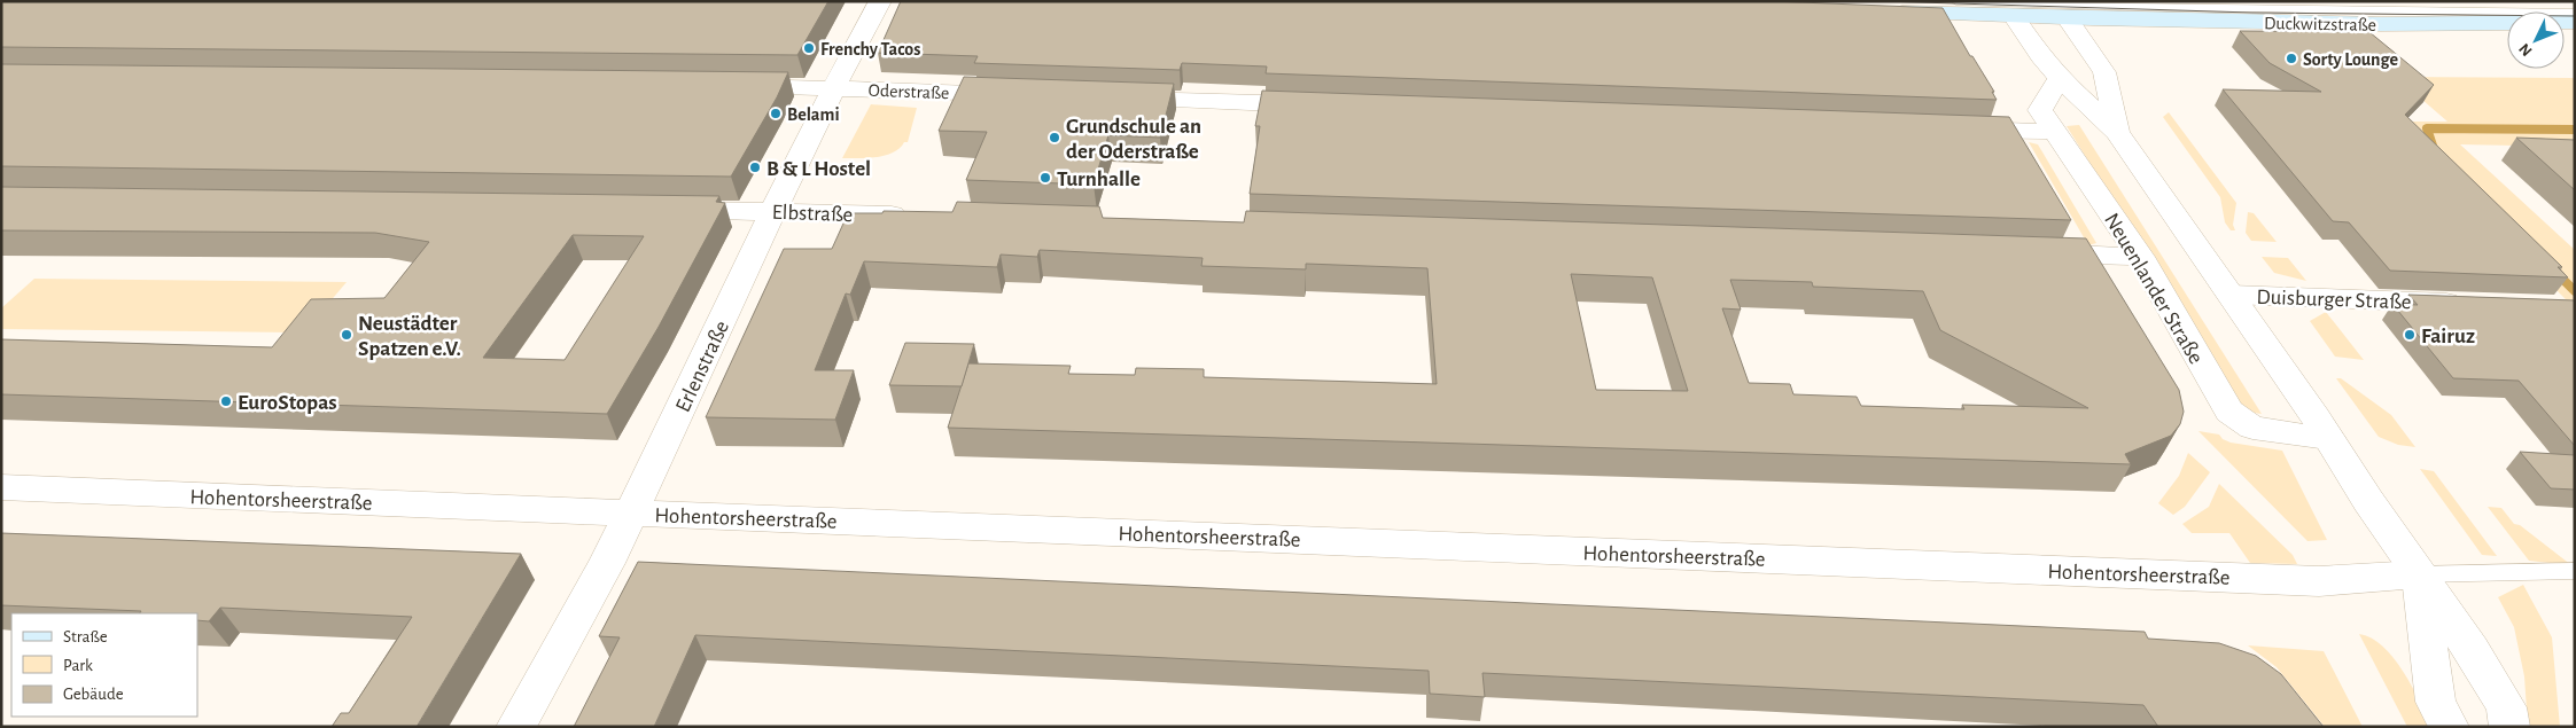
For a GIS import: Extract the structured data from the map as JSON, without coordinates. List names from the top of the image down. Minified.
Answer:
{"streets":{"main road":["Duckwitzstraße"],"street":["Oderstraße","Elbstraße","Neuenlander Straße","Duisburger Straße","Erlenstraße","Hohentorsheerstraße"]},"crossings":[["Oderstraße","Erlenstraße"],["Elbstraße","Erlenstraße"],["Erlenstraße","Hohentorsheerstraße"]],"places":["Frenchy Tacos","Sorty Lounge","Belami","Grundschule an der Oderstraße","B & L Hostel","Turnhalle","Neustädter Spatzen e.V.","Fairuz","EuroStopas"],"legend":["Straße","Park","Gebäude"],"north":"bottom left"}
